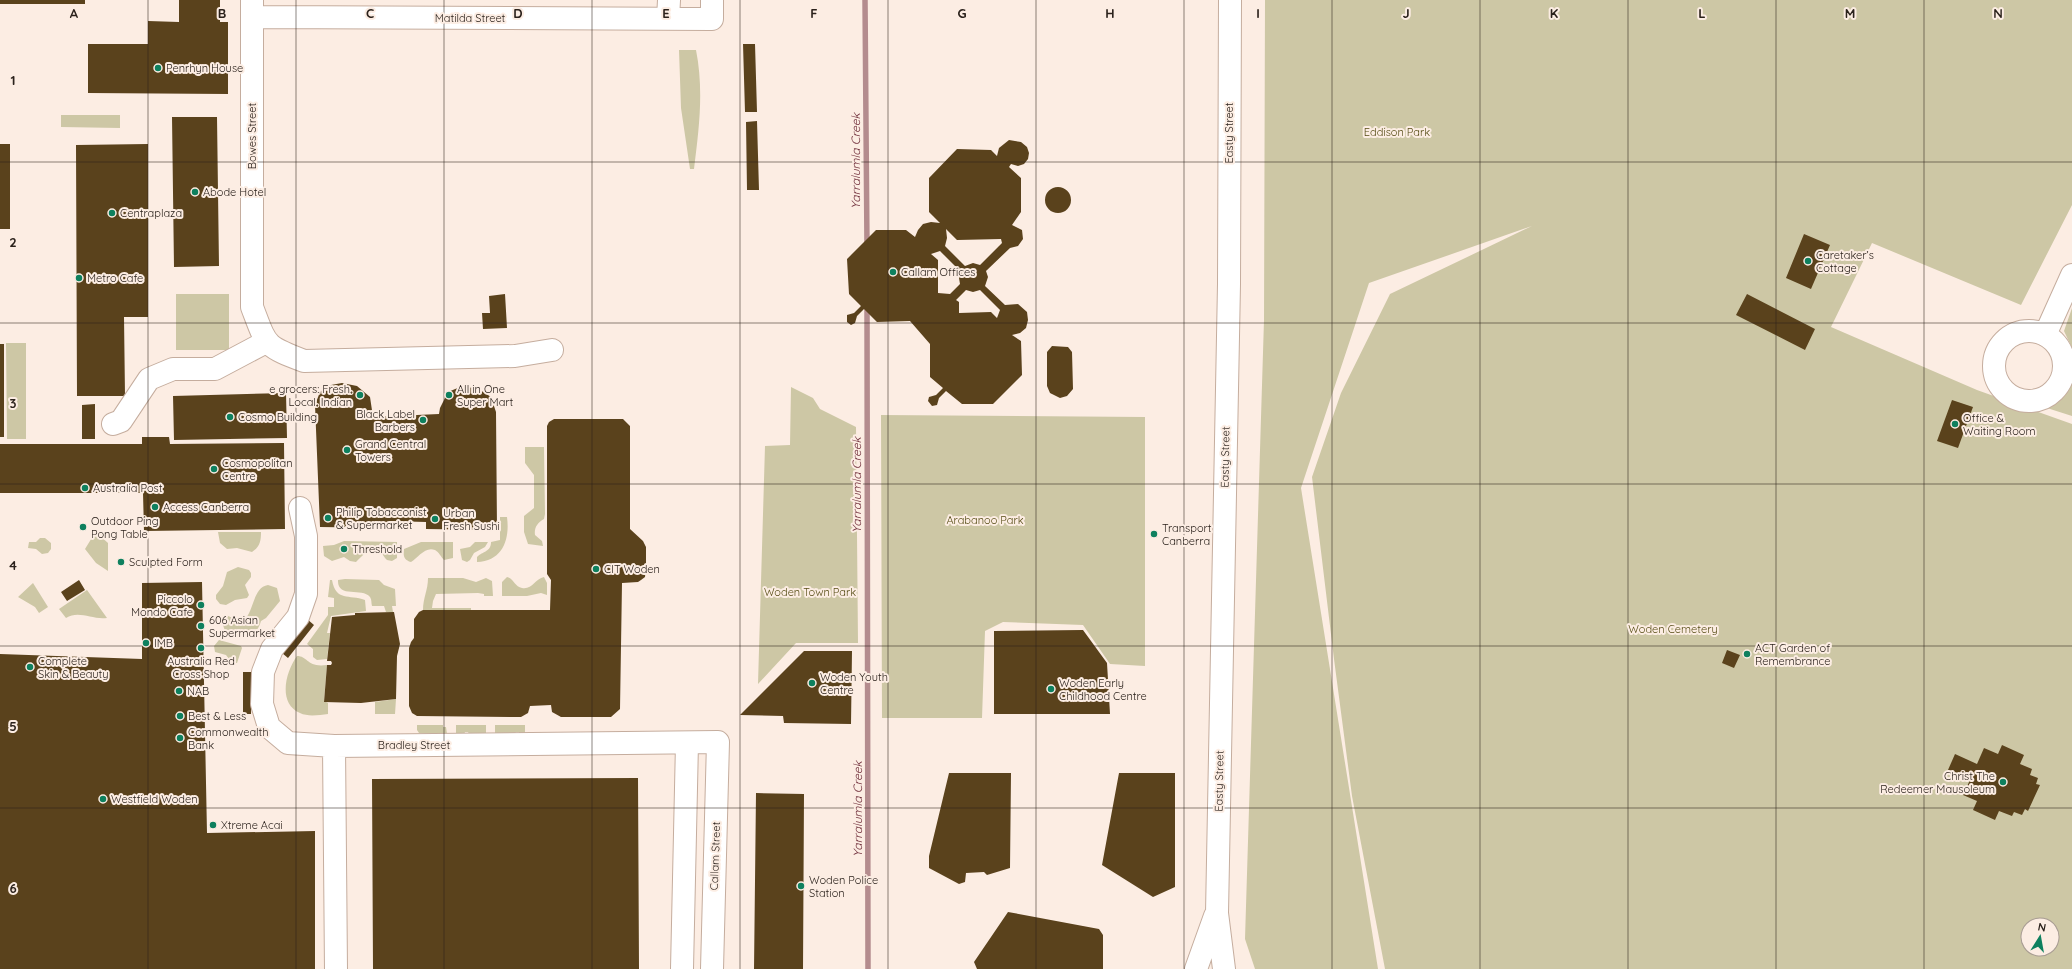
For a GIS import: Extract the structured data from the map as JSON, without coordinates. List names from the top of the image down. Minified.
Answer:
{"streets":{"street":["Matilda Street","Easty Street","Bowes Street","Bradley Street","Callam Street"]},"crossings":[["Matilda Street","Bowes Street"],["Bradley Street","Callam Street"]],"water":["Yarralumla Creek"],"parks":["Eddison Park","Arabanoo Park","Woden Town Park","Woden Cemetery"],"places":["Penrhyn House","Abode Hotel","Centraplaza","Caretaker’s Cottage","Callam Offices","Metro Cafe","e grocers: Fresh. Local. Indian","All in One Super Mart","Cosmo Building","Black Label Barbers","Office & Waiting Room","Grand Central Towers","Cosmopolitan Centre","Australia Post","Access Canberra","Philip Tobacconist & Supermarket","Urban Fresh Sushi","Outdoor Ping Pong Table","Transport Canberra","Threshold","Sculpted Form","CIT Woden","Piccolo Mondo Cafe","606 Asian Supermarket","IMB","Australia Red Cross Shop","ACT Garden of Remembrance","Complete Skin & Beauty","Woden Youth Centre","Woden Early Childhood Centre","NAB","Best & Less","Commonwealth Bank","Christ The Redeemer Mausoleum","Westfield Woden","Xtreme Acai","Woden Police Station"],"north":"top","grid":{"columns":["A","B","C","D","E","F","G","H","I","J","K","L","M","N"],"rows":["1","2","3","4","5","6"]}}
